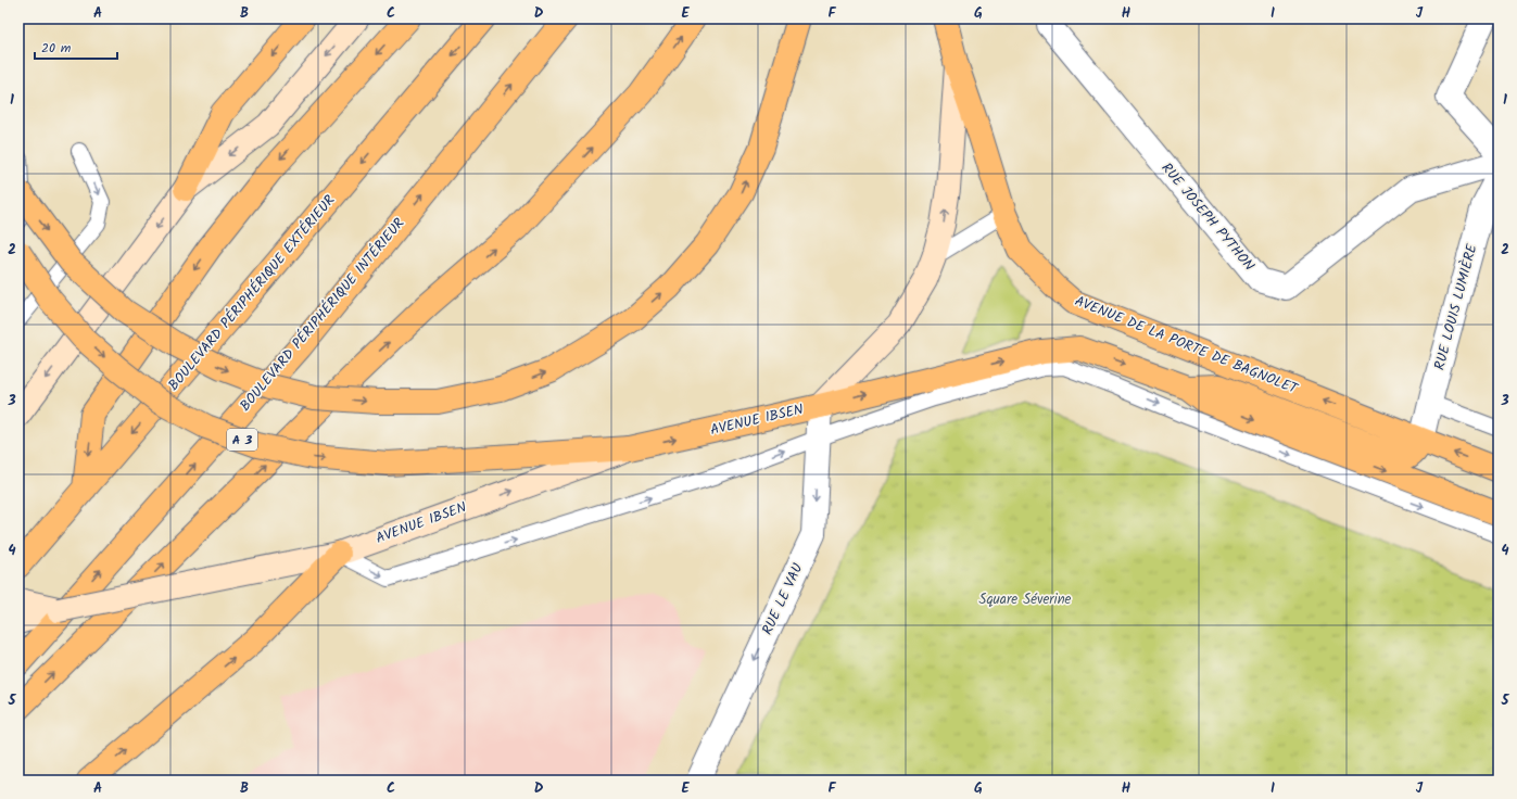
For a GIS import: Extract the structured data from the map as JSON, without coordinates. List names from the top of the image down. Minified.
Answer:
{"streets":{"main road":["BOULEVARD PÉRIPHÉRIQUE EXTÉRIEUR","BOULEVARD PÉRIPHÉRIQUE INTÉRIEUR","AVENUE DE LA PORTE DE BAGNOLET","AVENUE IBSEN","A 3"],"street":["RUE JOSEPH PYTHON","RUE LOUIS LUMIÈRE","RUE LE VAU"]},"crossings":[["RUE LOUIS LUMIÈRE","AVENUE DE LA PORTE DE BAGNOLET"],["AVENUE IBSEN","A 3"],["AVENUE IBSEN","RUE LE VAU"]],"one_way":["AVENUE IBSEN","RUE LE VAU"],"parks":["Square Séverine"],"scale_bar":"20 m","grid":{"columns":["A","B","C","D","E","F","G","H","I","J"],"rows":["1","2","3","4","5"]}}
